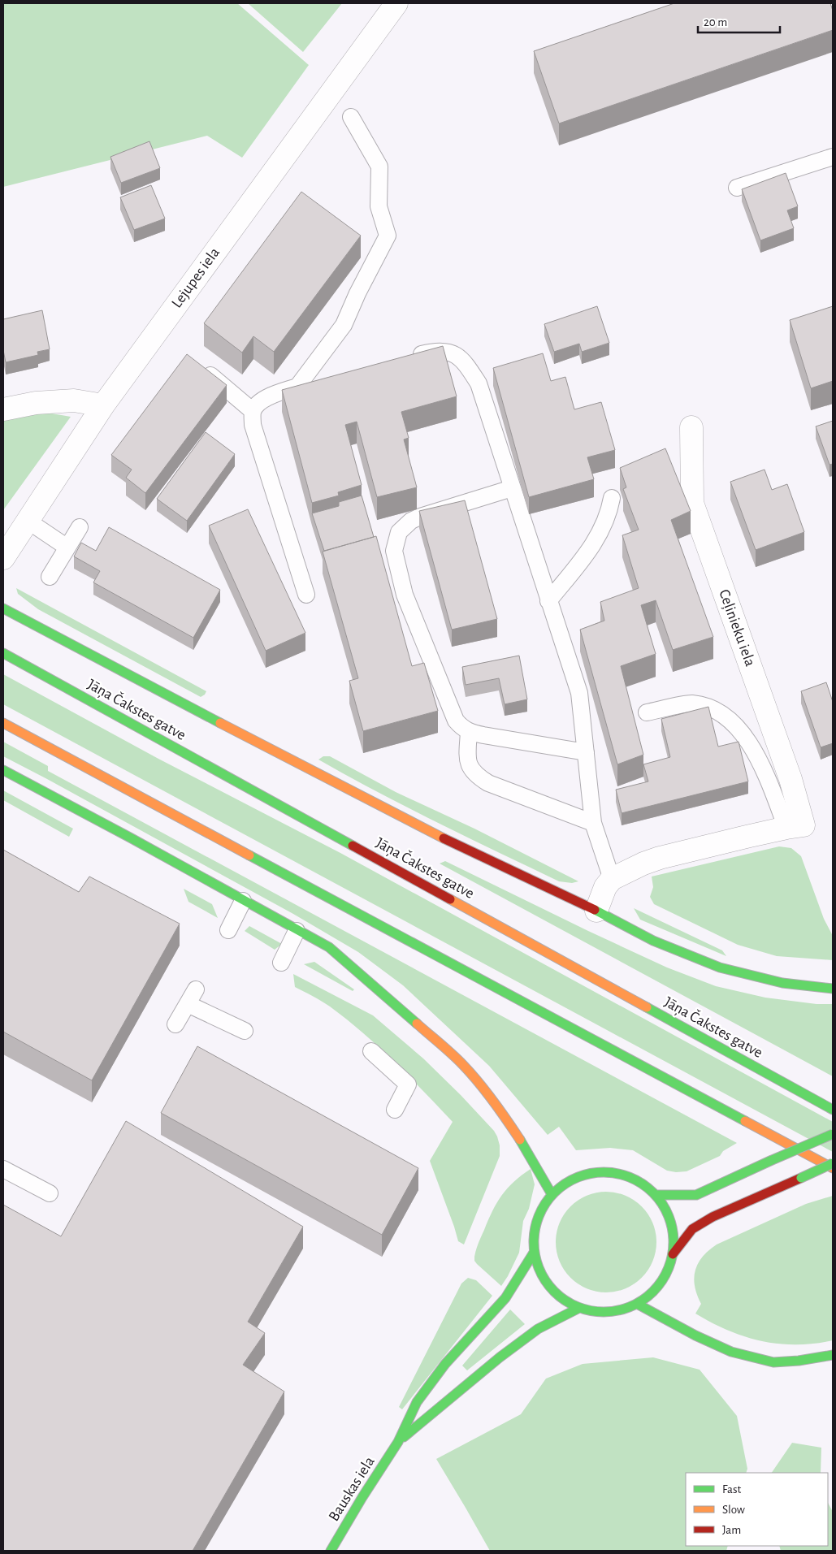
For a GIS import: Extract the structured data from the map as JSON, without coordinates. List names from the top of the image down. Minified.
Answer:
{"streets":{"main road":["Jāņa Čakstes gatve","Bauskas iela"],"street":["Lejupes iela","Ceļinieku iela"]},"legend":["Fast","Slow","Jam"],"scale_bar":"20 m"}
